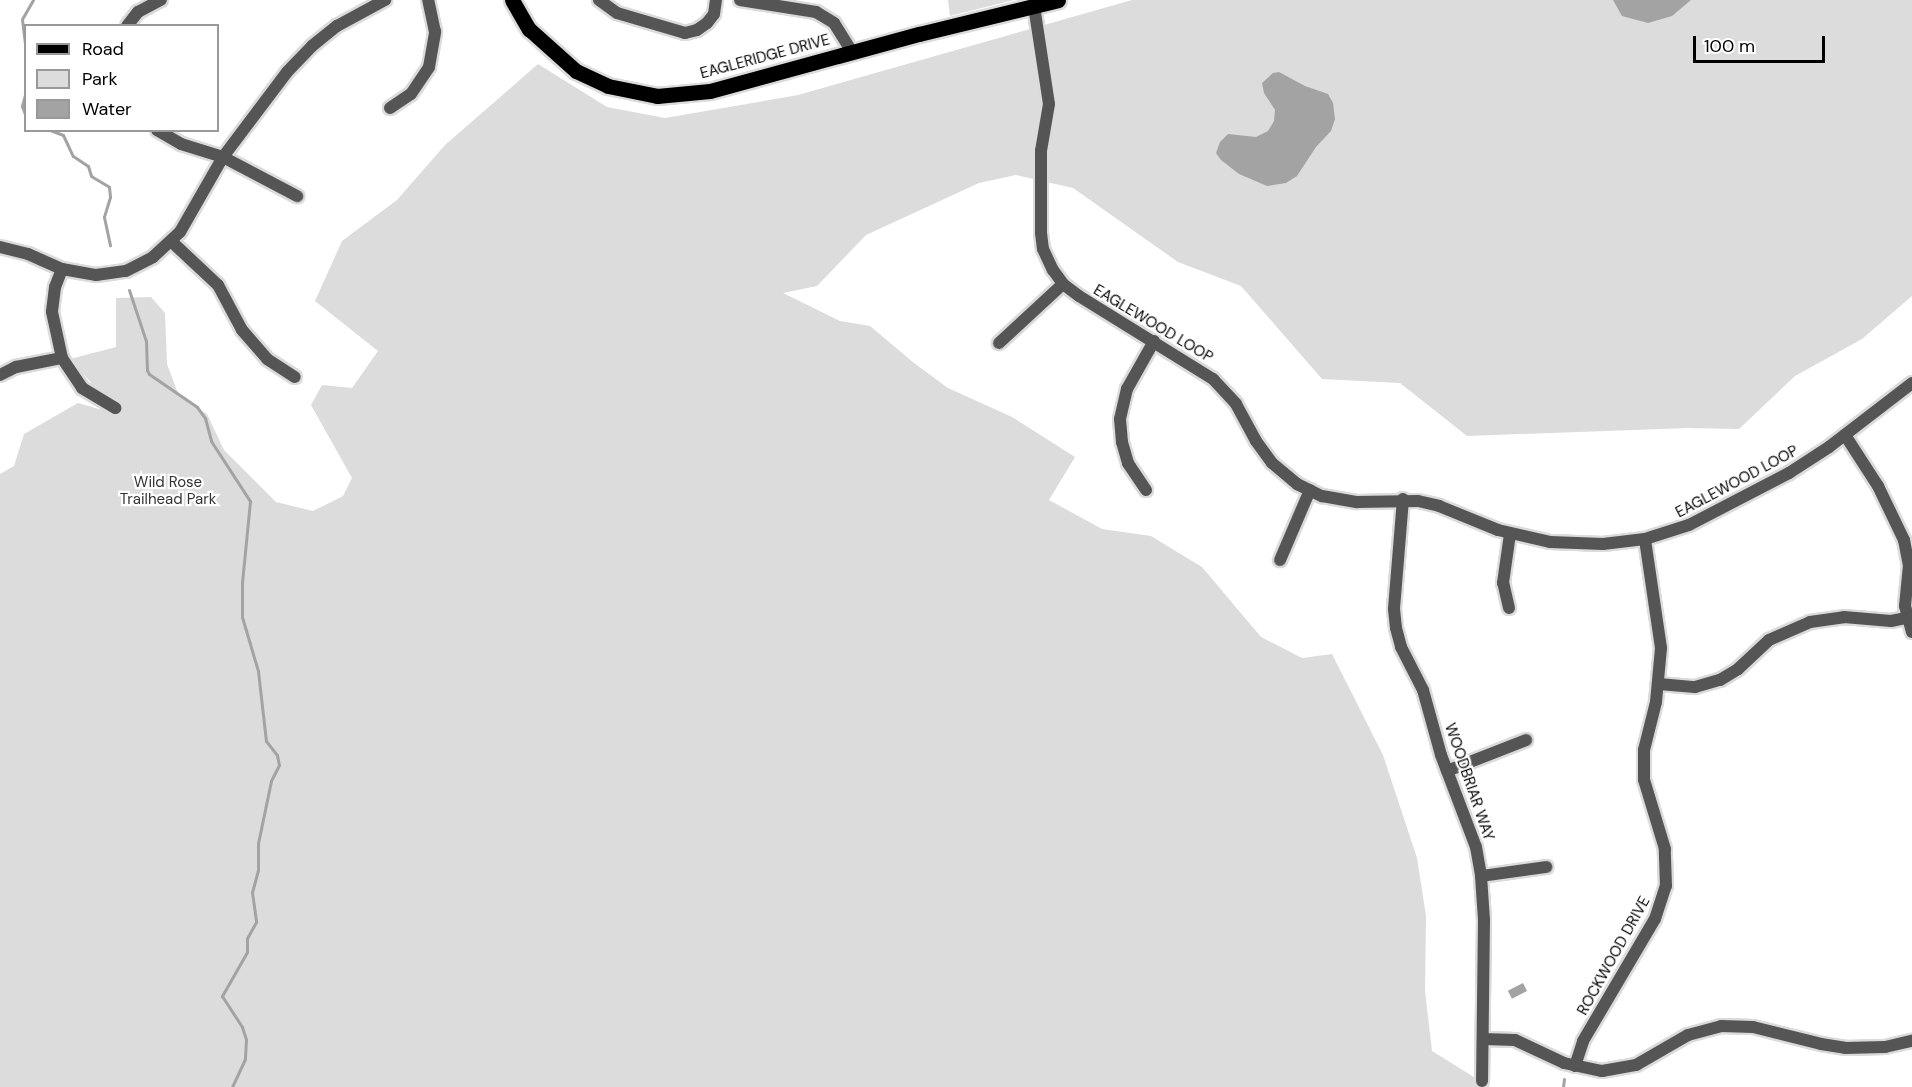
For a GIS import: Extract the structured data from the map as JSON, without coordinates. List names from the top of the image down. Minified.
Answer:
{"streets":{"main road":["EAGLERIDGE DRIVE"],"street":["EAGLEWOOD LOOP","WOODBRIAR WAY","ROCKWOOD DRIVE"]},"crossings":[["EAGLERIDGE DRIVE","EAGLEWOOD LOOP"],["EAGLEWOOD LOOP","WOODBRIAR WAY"],["EAGLEWOOD LOOP","ROCKWOOD DRIVE"]],"parks":["Wild Rose Trailhead Park"],"legend":["Road","Park","Water"],"scale_bar":"100 m"}
